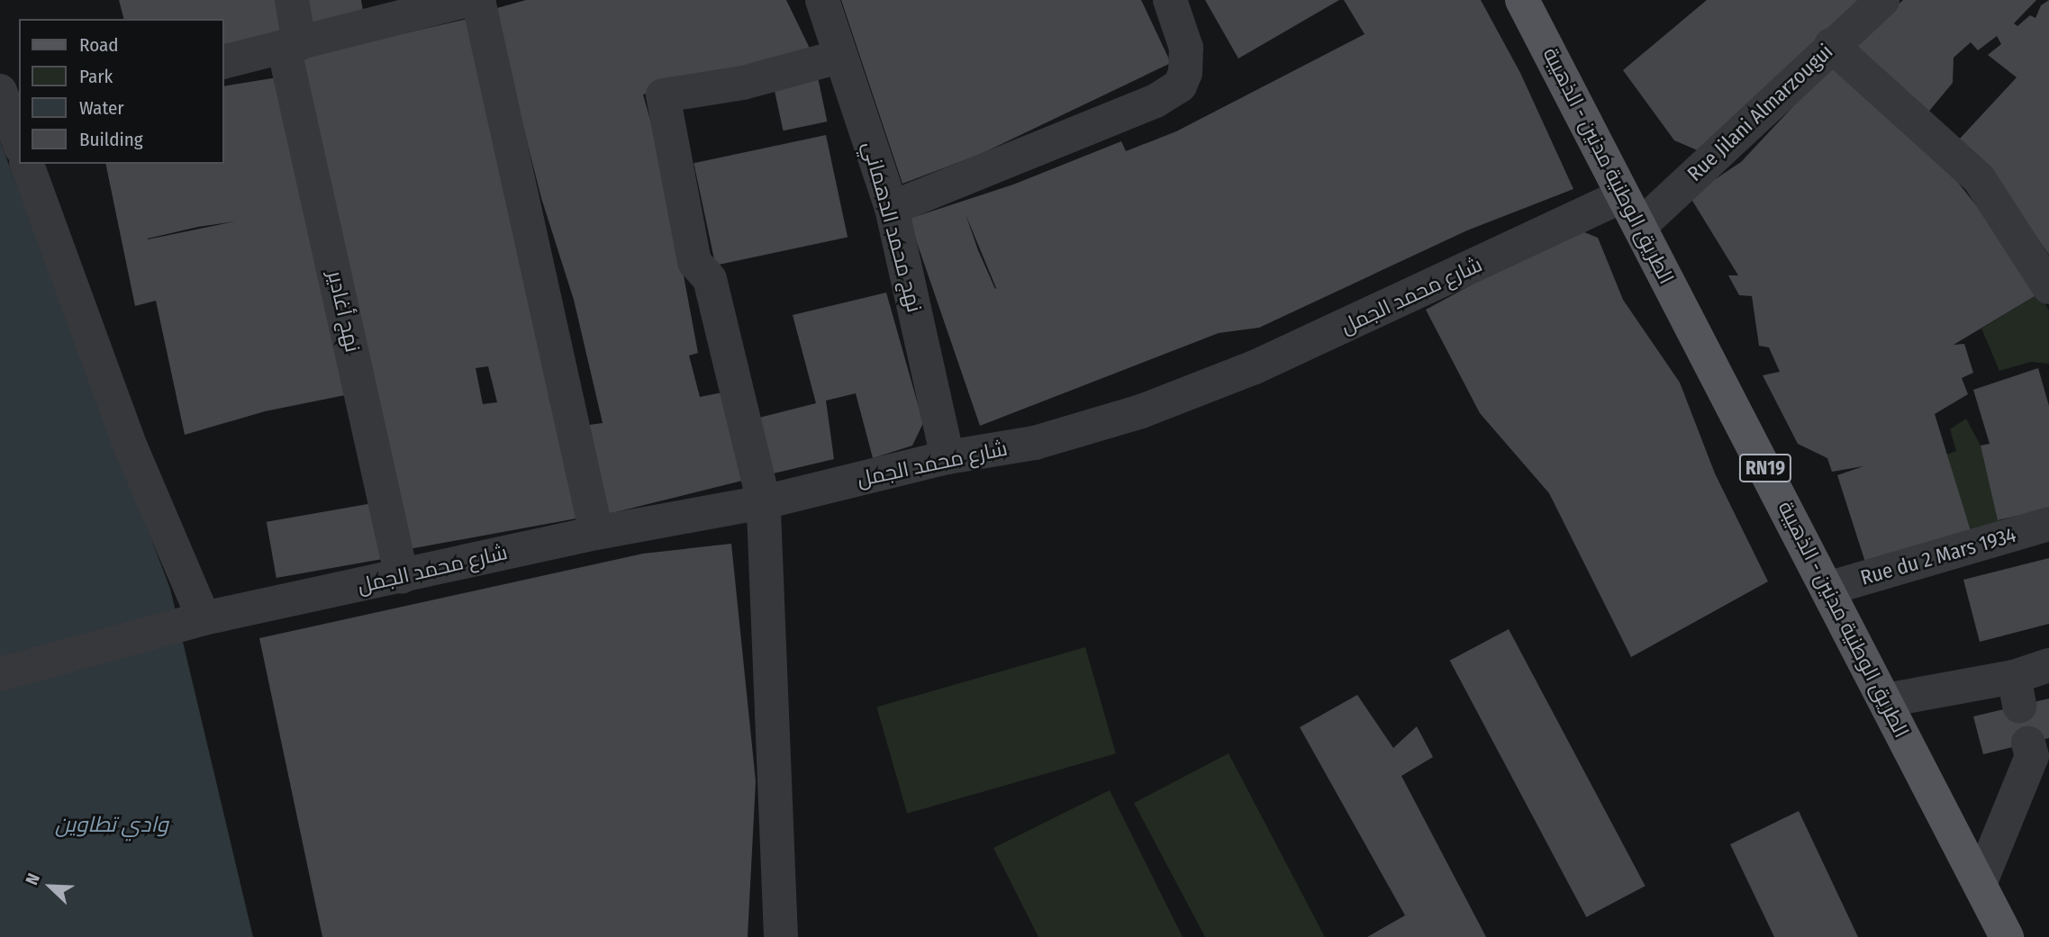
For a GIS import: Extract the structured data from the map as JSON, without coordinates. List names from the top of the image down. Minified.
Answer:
{"streets":{"main road":["الطريق الوطنية مدنين - الذهيبة","RN19"],"street":["Rue Jilani Almarzougui","نهج محمد الدهماني","شارع محمد الجمل","نهج أغادير","Rue du 2 Mars 1934"]},"crossings":[["Rue Jilani Almarzougui","الطريق الوطنية مدنين - الذهيبة"],["الطريق الوطنية مدنين - الذهيبة","شارع محمد الجمل"],["الطريق الوطنية مدنين - الذهيبة","Rue du 2 Mars 1934"],["نهج محمد الدهماني","شارع محمد الجمل"],["شارع محمد الجمل","نهج أغادير"]],"water":["وادي تطاوين"],"legend":["Road","Park","Water","Building"],"north":"top left"}
